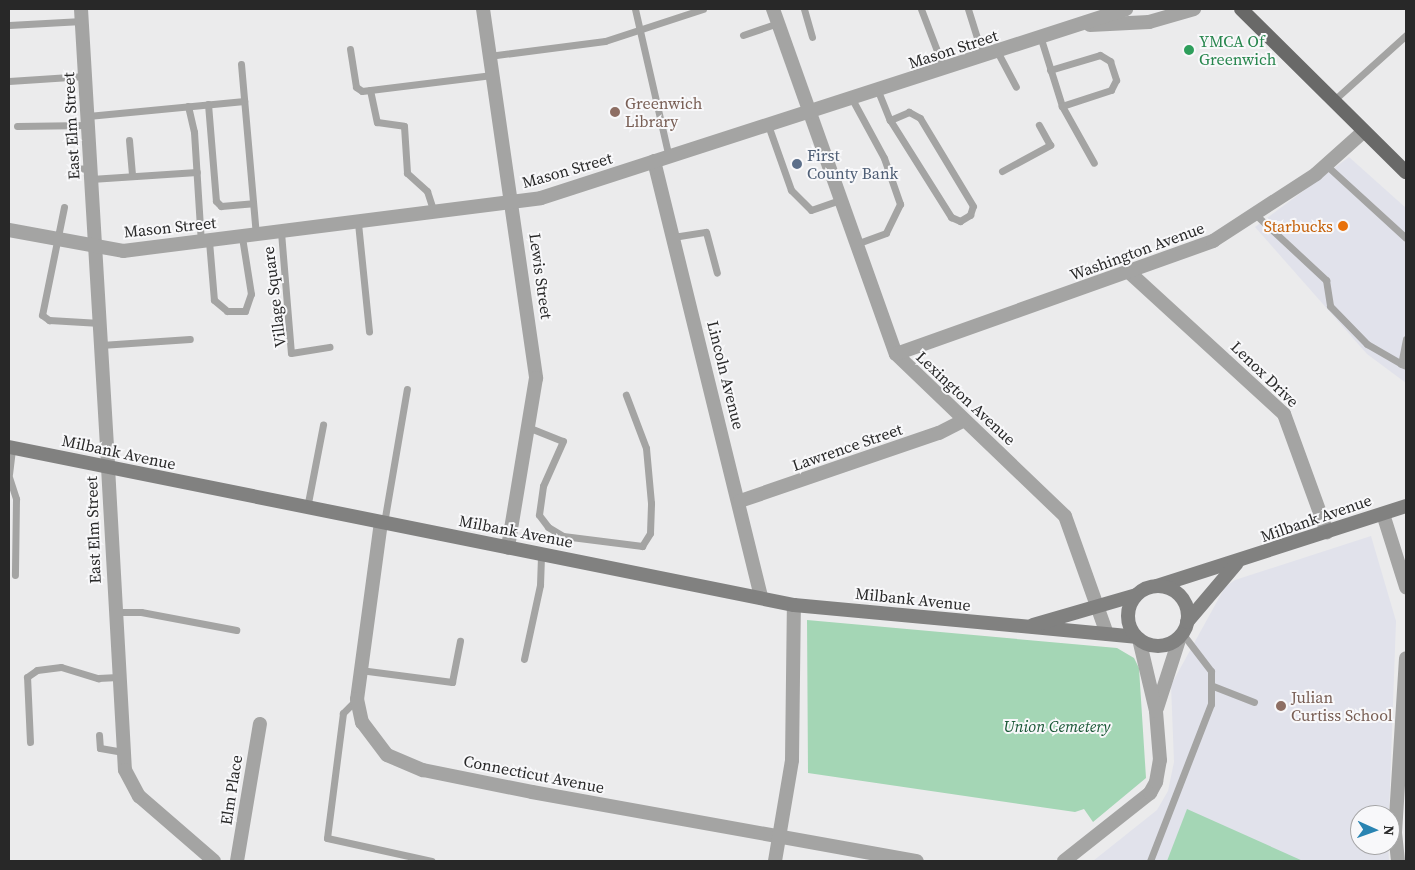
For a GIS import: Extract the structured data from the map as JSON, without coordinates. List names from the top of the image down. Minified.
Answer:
{"streets":{"main road":["Milbank Avenue"],"street":["Mason Street","East Elm Street","Washington Avenue","Lewis Street","Lenox Drive","Lincoln Avenue","Lexington Avenue","Lawrence Street","Connecticut Avenue","Elm Place"],"lane":["Village Square"]},"crossings":[["Mason Street","East Elm Street"],["Mason Street","Lewis Street"],["Mason Street","Village Square"],["Mason Street","Lincoln Avenue"],["Mason Street","Lexington Avenue"],["East Elm Street","Milbank Avenue"],["Washington Avenue","Lenox Drive"],["Washington Avenue","Lexington Avenue"],["Lewis Street","Milbank Avenue"],["Lenox Drive","Milbank Avenue"],["Lincoln Avenue","Lawrence Street"],["Lincoln Avenue","Milbank Avenue"],["Lexington Avenue","Lawrence Street"],["Lexington Avenue","Milbank Avenue"],["Milbank Avenue","Connecticut Avenue"]],"parks":["Union Cemetery"],"places":["YMCA Of Greenwich","Greenwich Library","First County Bank","Starbucks","Julian Curtiss School"],"north":"right"}
